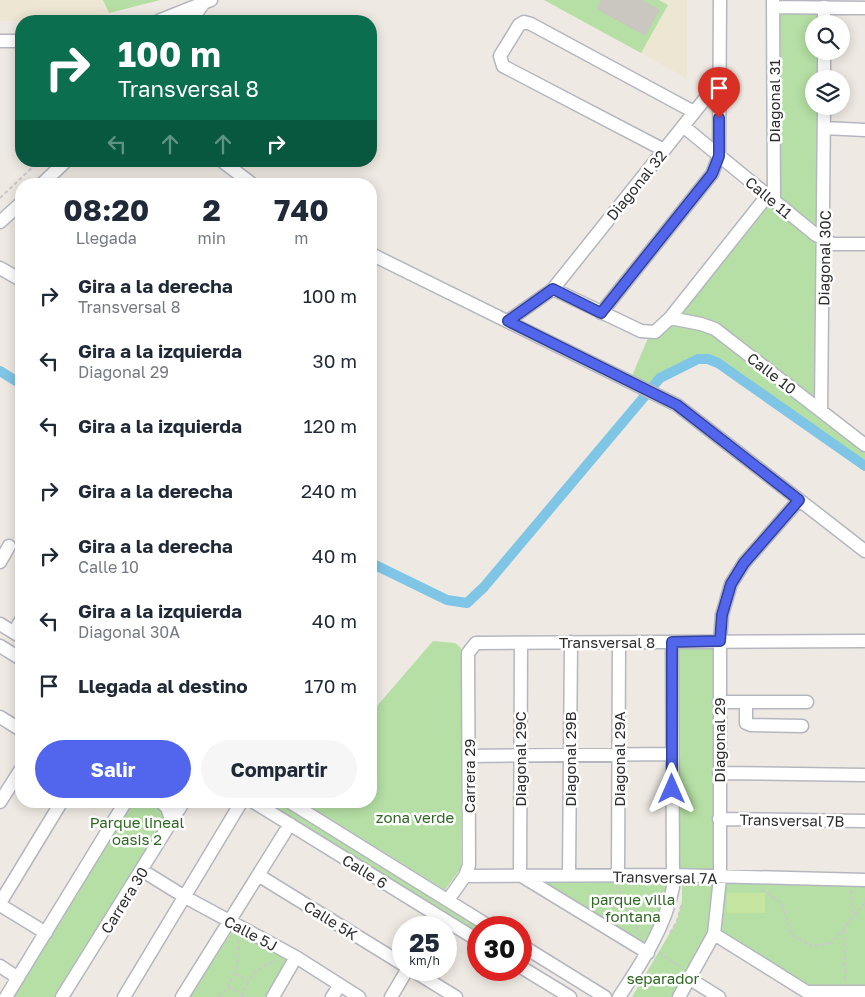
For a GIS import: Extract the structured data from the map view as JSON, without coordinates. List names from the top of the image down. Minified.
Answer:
{"streets":{"street":["Diagonal 31","Diagonal 32","Calle 11","Diagonal 30C","Calle 10","Transversal 8","Diagonal 29","Diagonal 29C","Diagonal 29B","Diagonal 29A","Carrera 29","Transversal 7B","Calle 6","Transversal 7A","Carrera 30","Calle 5K","Calle 5J"]},"crossings":[["Diagonal 31","Calle 11"],["Diagonal 32","Calle 11"],["Calle 11","Diagonal 30C"],["Diagonal 30C","Calle 10"],["Transversal 8","Diagonal 29"],["Transversal 8","Diagonal 29C"],["Transversal 8","Diagonal 29B"],["Transversal 8","Diagonal 29A"],["Transversal 8","Carrera 29"],["Diagonal 29","Transversal 7B"],["Diagonal 29","Transversal 7A"],["Diagonal 29C","Transversal 7A"],["Diagonal 29B","Transversal 7A"],["Diagonal 29A","Transversal 7A"],["Carrera 29","Calle 6"],["Carrera 29","Transversal 7A"],["Carrera 30","Calle 5J"]],"parks":["zona verde","Parque lineal oasis 2","parque villa fontana","separador"],"page":{"turn":["100 m","Transversal 8"],"eta":["08:20","Llegada","2","min","740","m"],"list":[{"name":"Gira a la derecha","note":"Transversal 8","value":"100 m"},{"name":"Gira a la izquierda","note":"Diagonal 29","value":"30 m"},{"name":"Gira a la izquierda","value":"120 m"},{"name":"Gira a la derecha","value":"240 m"},{"name":"Gira a la derecha","note":"Calle 10","value":"40 m"},{"name":"Gira a la izquierda","note":"Diagonal 30A","value":"40 m"},{"name":"Llegada al destino","value":"170 m"}],"buttons":["Salir","Compartir"],"speed":"25 km/h","limit":"30"}}
